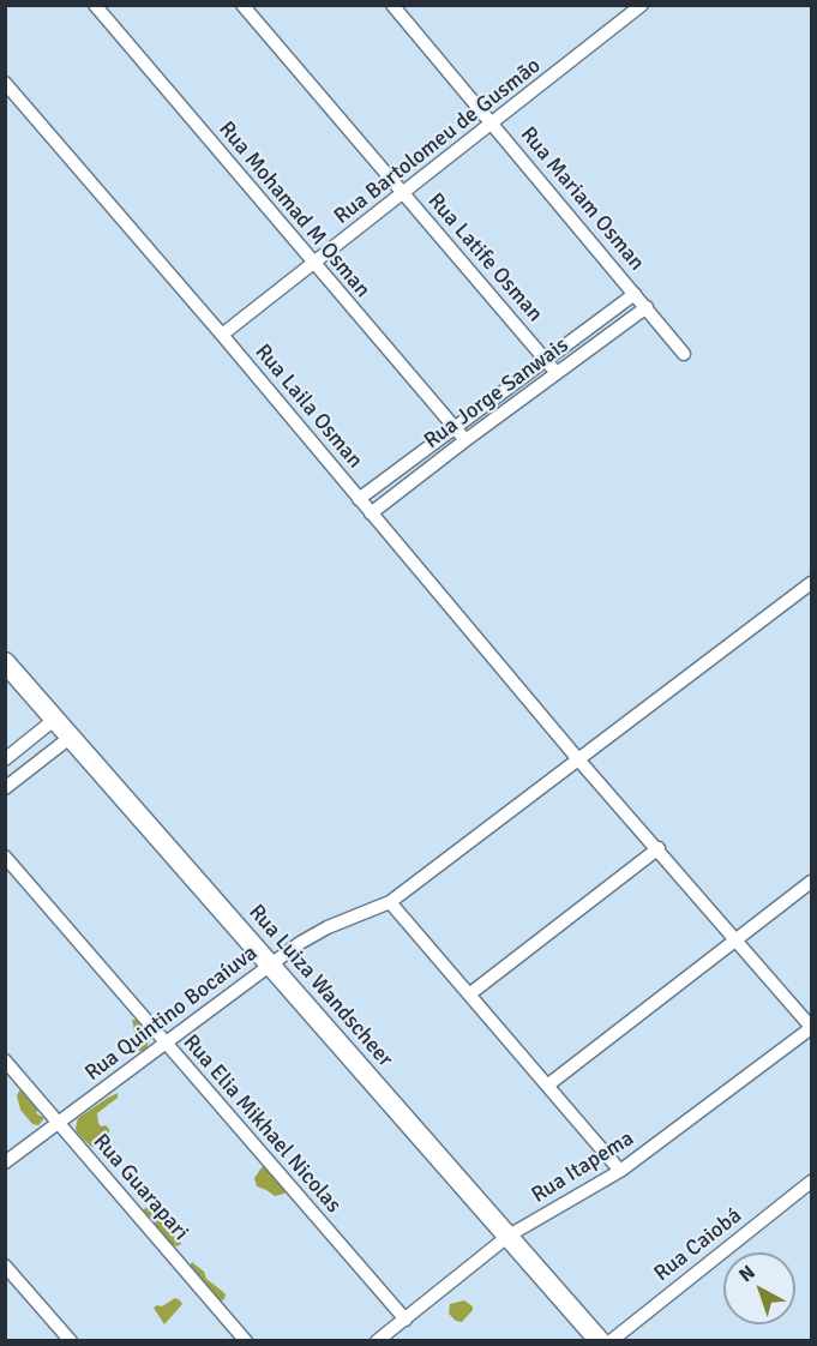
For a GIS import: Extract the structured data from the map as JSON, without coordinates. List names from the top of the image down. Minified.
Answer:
{"streets":{"main road":["Rua Luiza Wandscheer"],"street":["Rua Bartolomeu de Gusmão","Rua Mariam Osman","Rua Mohamad M Osman","Rua Latife Osman","Rua Jorge Sanwais","Rua Laila Osman","Rua Quintino Bocaíuva","Rua Elia Mikhael Nicolas","Rua Itapema","Rua Guarapari","Rua Caiobá"]},"crossings":[["Rua Bartolomeu de Gusmão","Rua Mariam Osman"],["Rua Bartolomeu de Gusmão","Rua Mohamad M Osman"],["Rua Bartolomeu de Gusmão","Rua Latife Osman"],["Rua Bartolomeu de Gusmão","Rua Laila Osman"],["Rua Mariam Osman","Rua Jorge Sanwais"],["Rua Mohamad M Osman","Rua Jorge Sanwais"],["Rua Latife Osman","Rua Jorge Sanwais"],["Rua Jorge Sanwais","Rua Laila Osman"],["Rua Laila Osman","Rua Quintino Bocaíuva"],["Rua Laila Osman","Rua Itapema"],["Rua Luiza Wandscheer","Rua Quintino Bocaíuva"],["Rua Luiza Wandscheer","Rua Itapema"],["Rua Quintino Bocaíuva","Rua Elia Mikhael Nicolas"],["Rua Quintino Bocaíuva","Rua Guarapari"],["Rua Elia Mikhael Nicolas","Rua Itapema"]],"north":"top left"}
